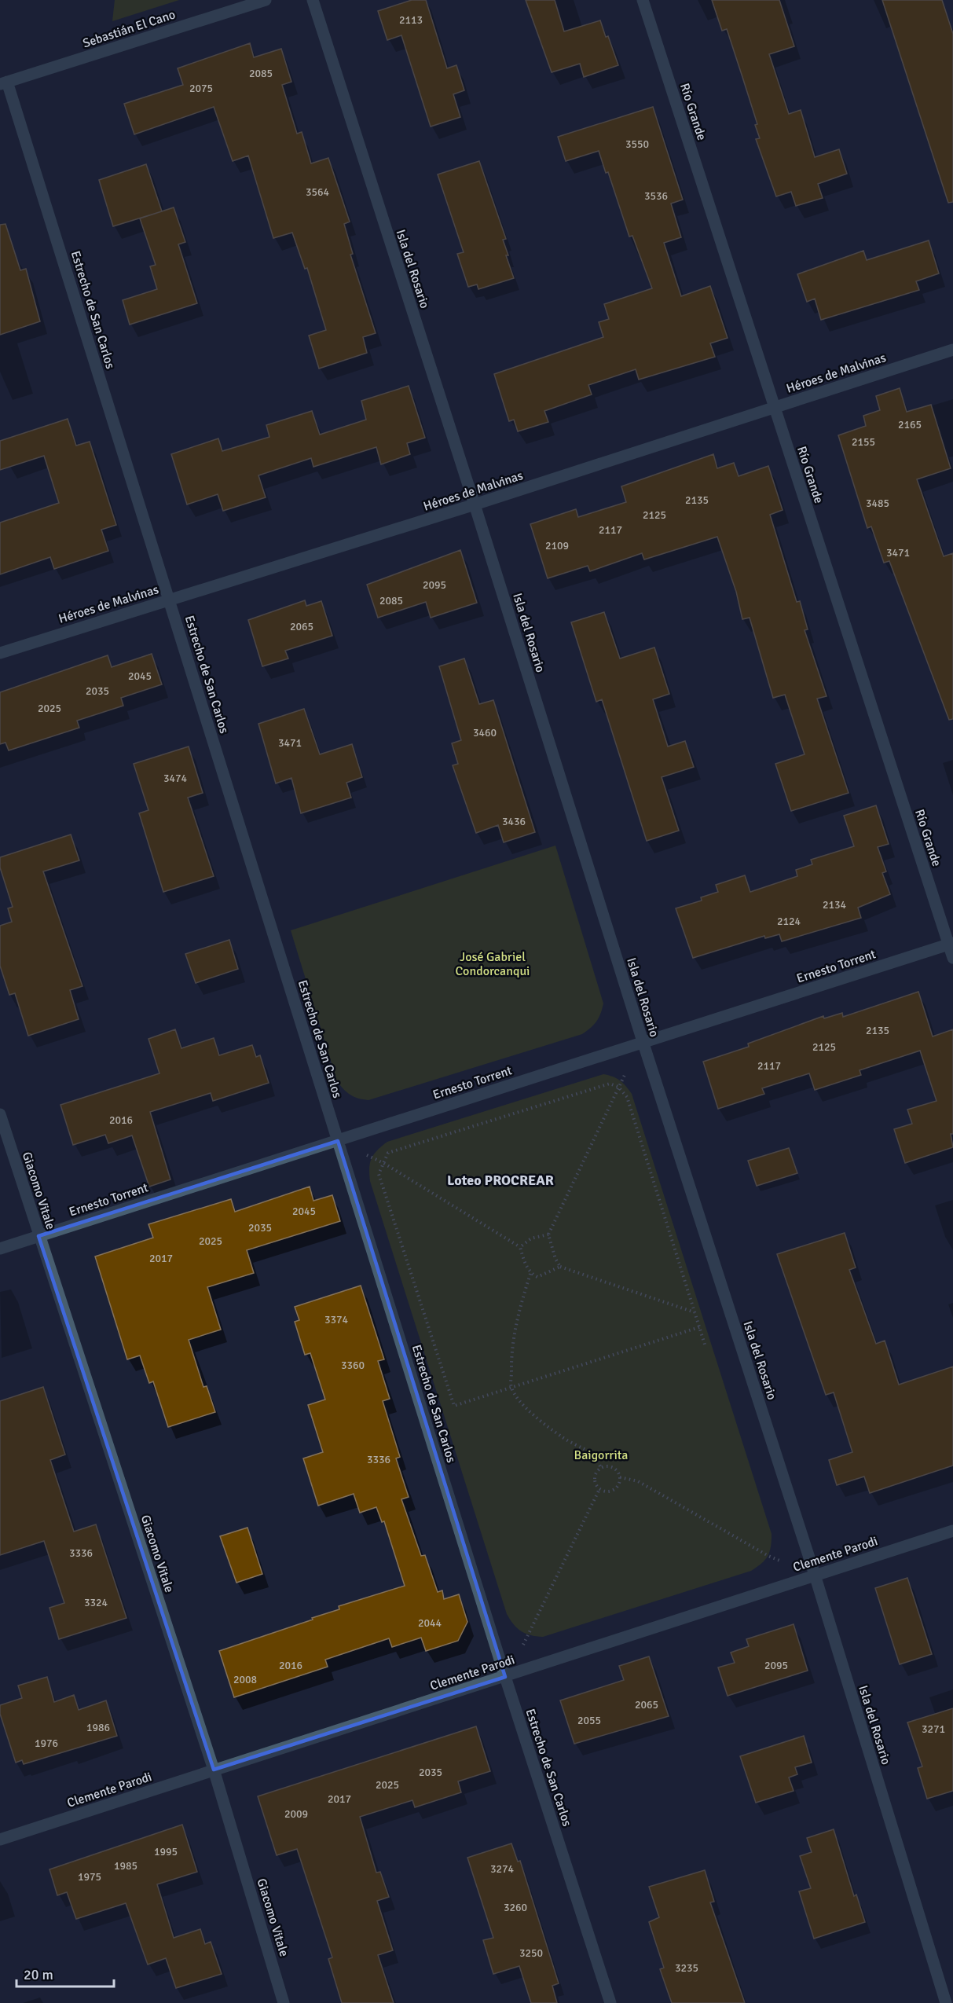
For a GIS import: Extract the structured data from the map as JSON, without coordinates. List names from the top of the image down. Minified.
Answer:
{"streets":{"street":["Sebastián El Cano","Río Grande","Isla del Rosario","Estrecho de San Carlos","Héroes de Malvinas","Ernesto Torrent","Giacomo Vitale","Clemente Parodi"]},"crossings":[["Sebastián El Cano","Estrecho de San Carlos"],["Río Grande","Héroes de Malvinas"],["Río Grande","Ernesto Torrent"],["Isla del Rosario","Héroes de Malvinas"],["Isla del Rosario","Ernesto Torrent"],["Isla del Rosario","Clemente Parodi"],["Estrecho de San Carlos","Héroes de Malvinas"],["Estrecho de San Carlos","Ernesto Torrent"],["Estrecho de San Carlos","Clemente Parodi"],["Ernesto Torrent","Giacomo Vitale"],["Giacomo Vitale","Clemente Parodi"]],"districts":["Loteo PROCREAR"],"parks":["José Gabriel Condorcanqui","Baigorrita"],"house_numbers":["2113","2085","2075","3550","3564","3536","2165","2155","2135","3485","2125","2117","2109","3471","2095","2085","2065","2045","2035","2025","3460","3471","3474","3436","2134","2124","2135","2125","2117","2016","2045","2035","2025","2017","3374","3360","3336","3336","3324","2044","2016","2095","2008","2065","2055","1986","3271","1976","2035","2025","2017","2009","1995","1985","3274","1975","3260","3250","3235"],"scale_bar":"20 m"}
